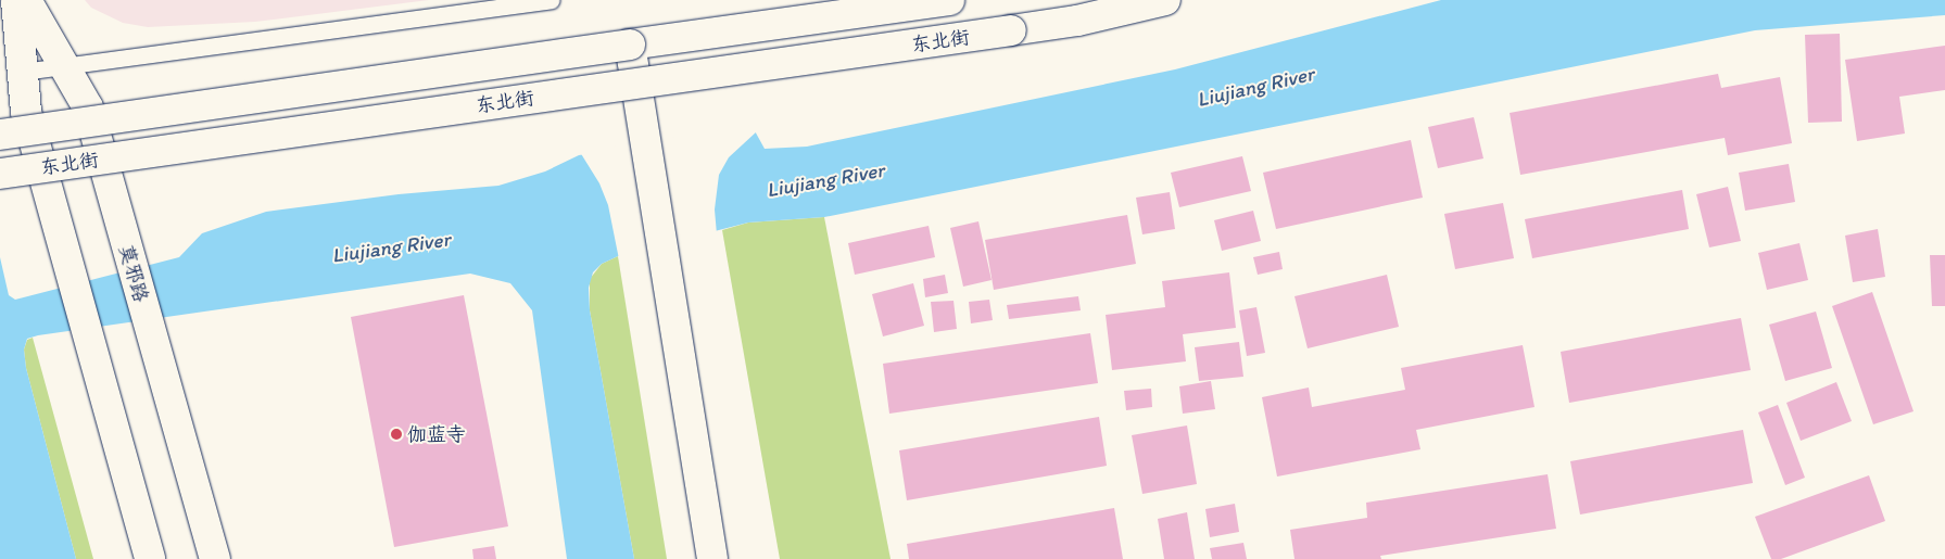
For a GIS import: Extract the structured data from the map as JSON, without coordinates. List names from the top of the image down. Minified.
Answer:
{"streets":{"main road":["东北街","莫邪路"]},"water":["Liujiang River"],"places":["伽蓝寺"]}
